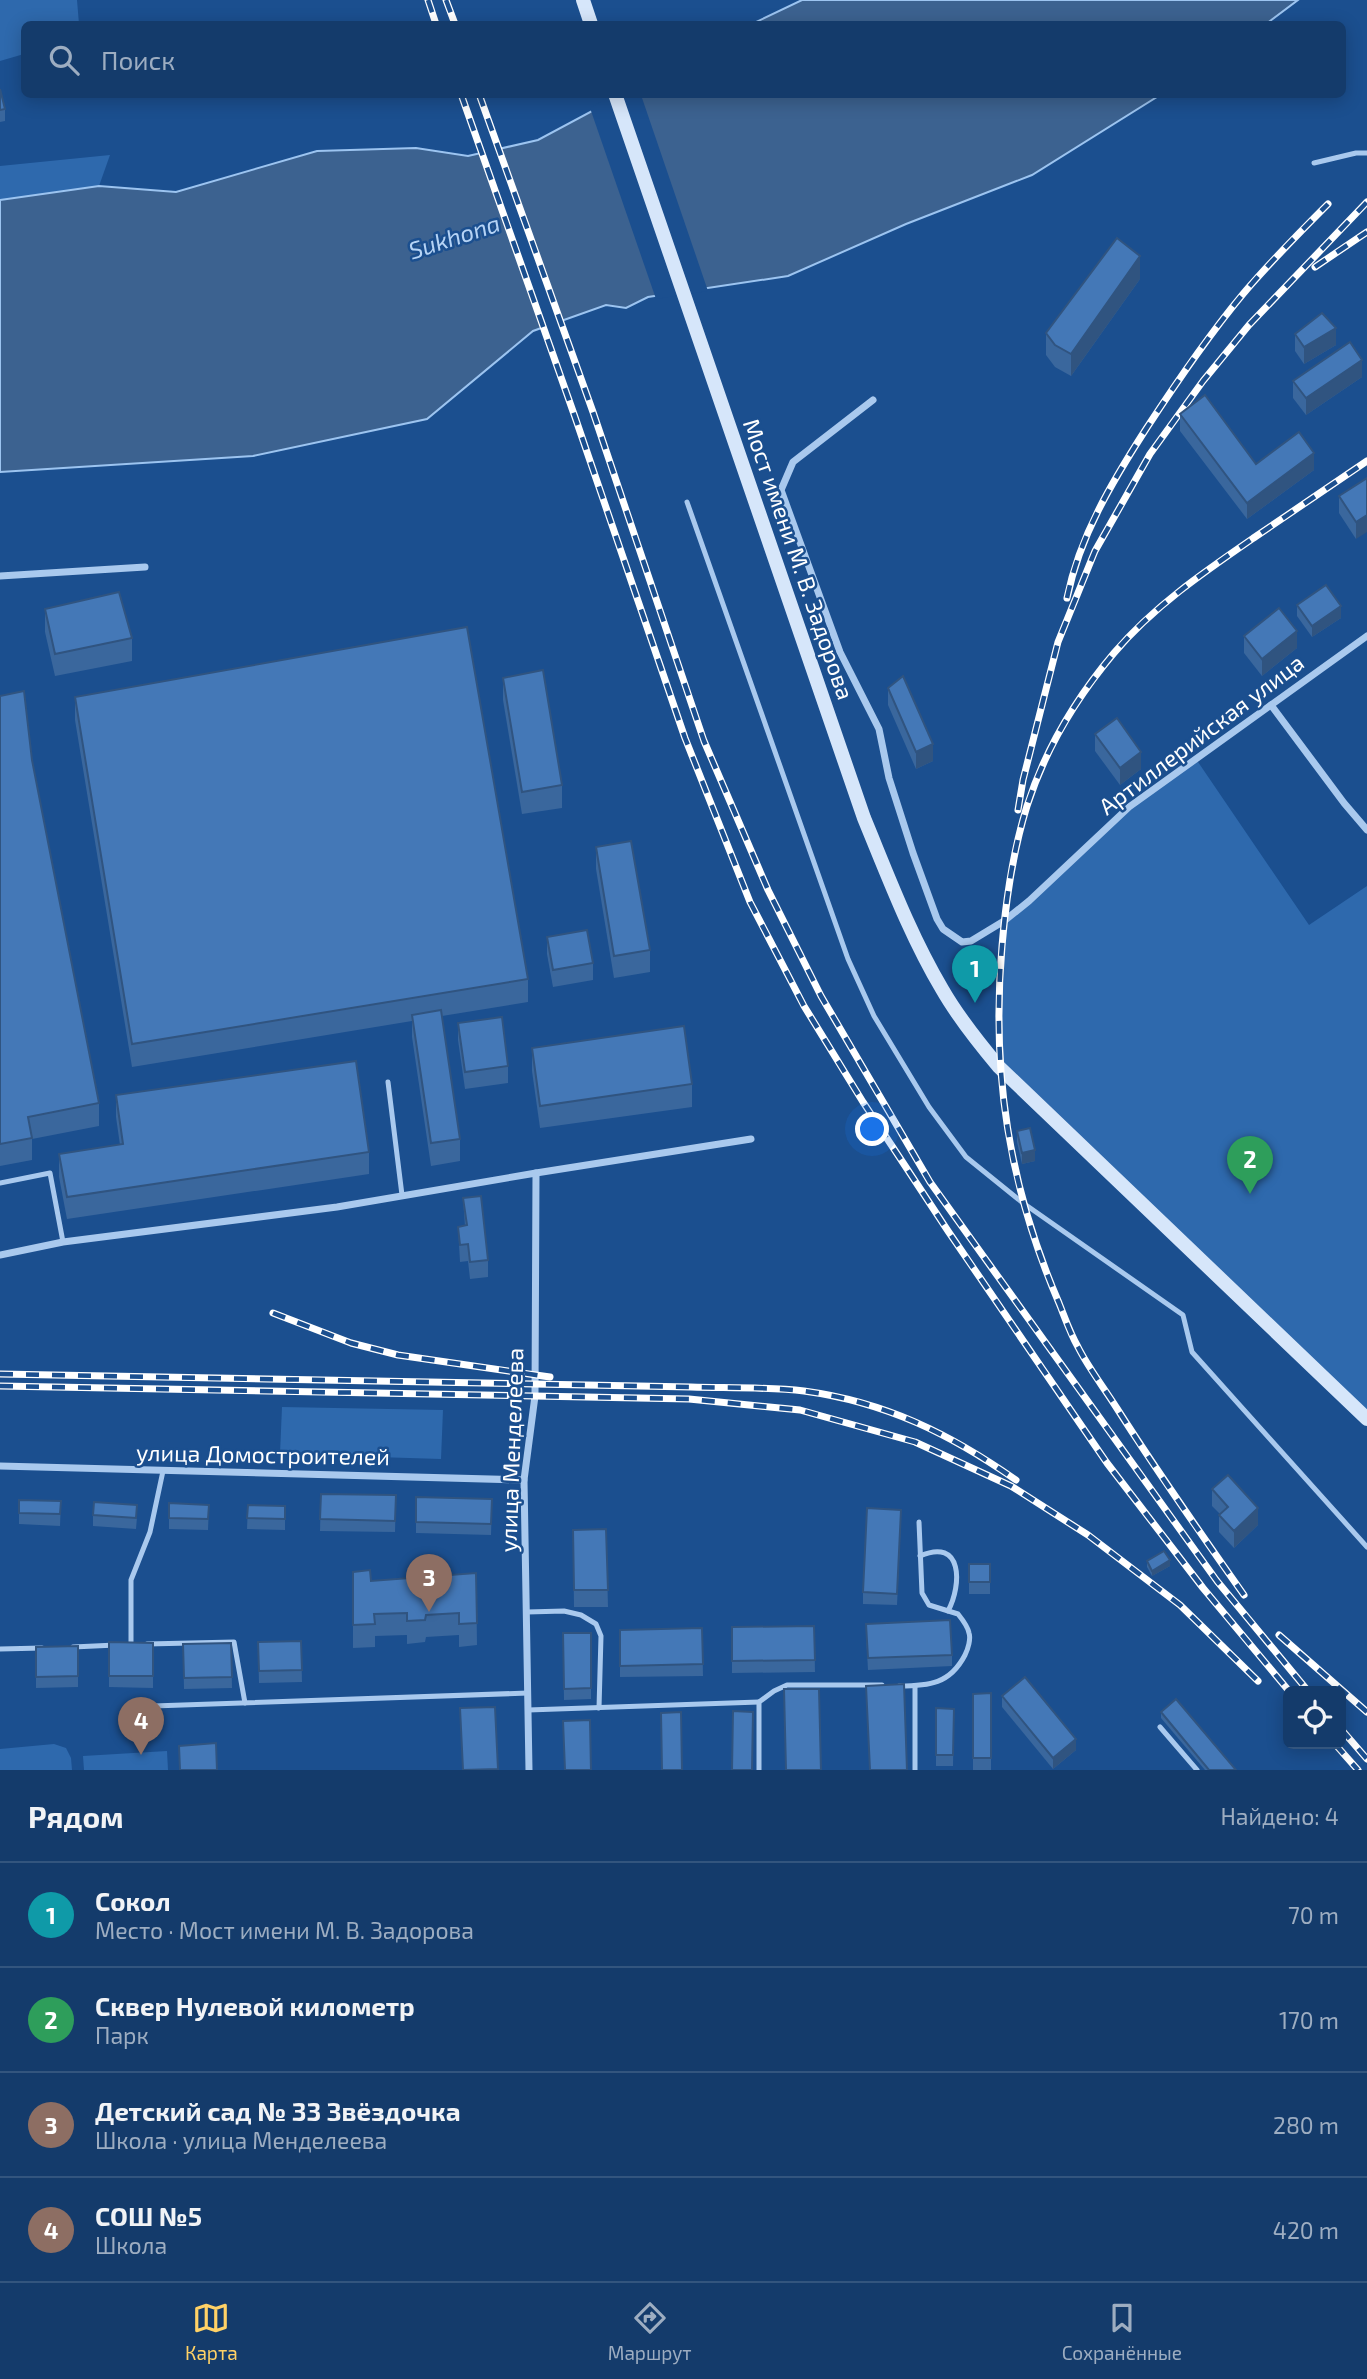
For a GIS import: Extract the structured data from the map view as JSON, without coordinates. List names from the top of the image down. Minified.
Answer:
{"streets":{"main road":["Мост имени М. В. Задорова"],"street":["Артиллерийская улица","улица Менделеева","улица Домостроителей"]},"crossings":[["улица Менделеева","улица Домостроителей"]],"water":["Sukhona"],"page":{"search":"Поиск","pins":["1","2","3","4"],"heading":["Рядом","Найдено: 4"],"list":[{"mark":"1","name":"Сокол","note":"Место · Мост имени М. В. Задорова","value":"70 m"},{"mark":"2","name":"Сквер Нулевой километр","note":"Парк","value":"170 m"},{"mark":"3","name":"Детский сад № 33 Звёздочка","note":"Школа · улица Менделеева","value":"280 m"},{"mark":"4","name":"СОШ №5","note":"Школа","value":"420 m"}],"nav":["Карта","Маршрут","Сохранённые"]}}
